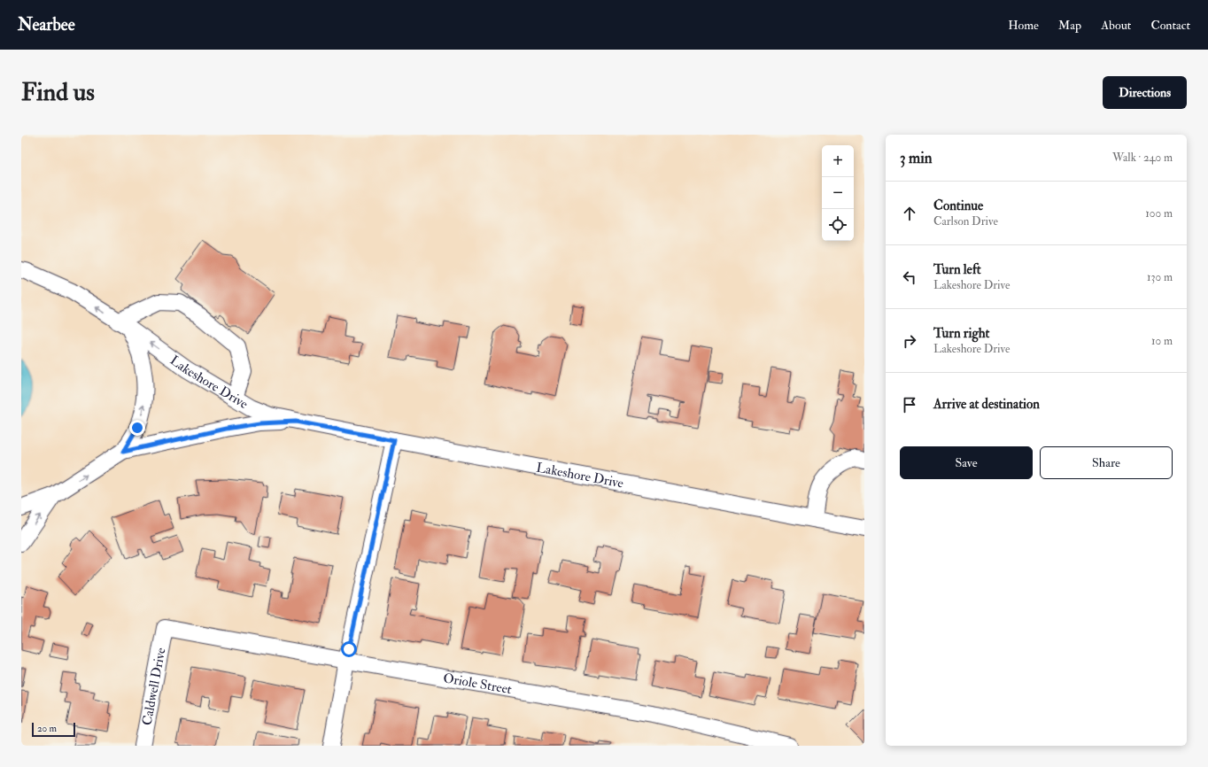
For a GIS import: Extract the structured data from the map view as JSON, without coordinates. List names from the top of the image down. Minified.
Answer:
{"streets":{"street":["Lakeshore Drive","Oriole Street","Caldwell Drive"]},"crossings":[["Oriole Street","Caldwell Drive"]],"scale_bar":"20 m","page":{"header":"Nearbee","nav":["Home","Map","About","Contact"],"buttons":["Directions",["Save","Share"]],"title":"Find us","heading":["3 min","Walk · 240 m"],"map_buttons":["+","−"],"list":[["Continue","Carlson Drive","100 m"],["Turn left","Lakeshore Drive","130 m"],["Turn right","Lakeshore Drive","10 m"],"Arrive at destination"],"scale":"20 m"}}
